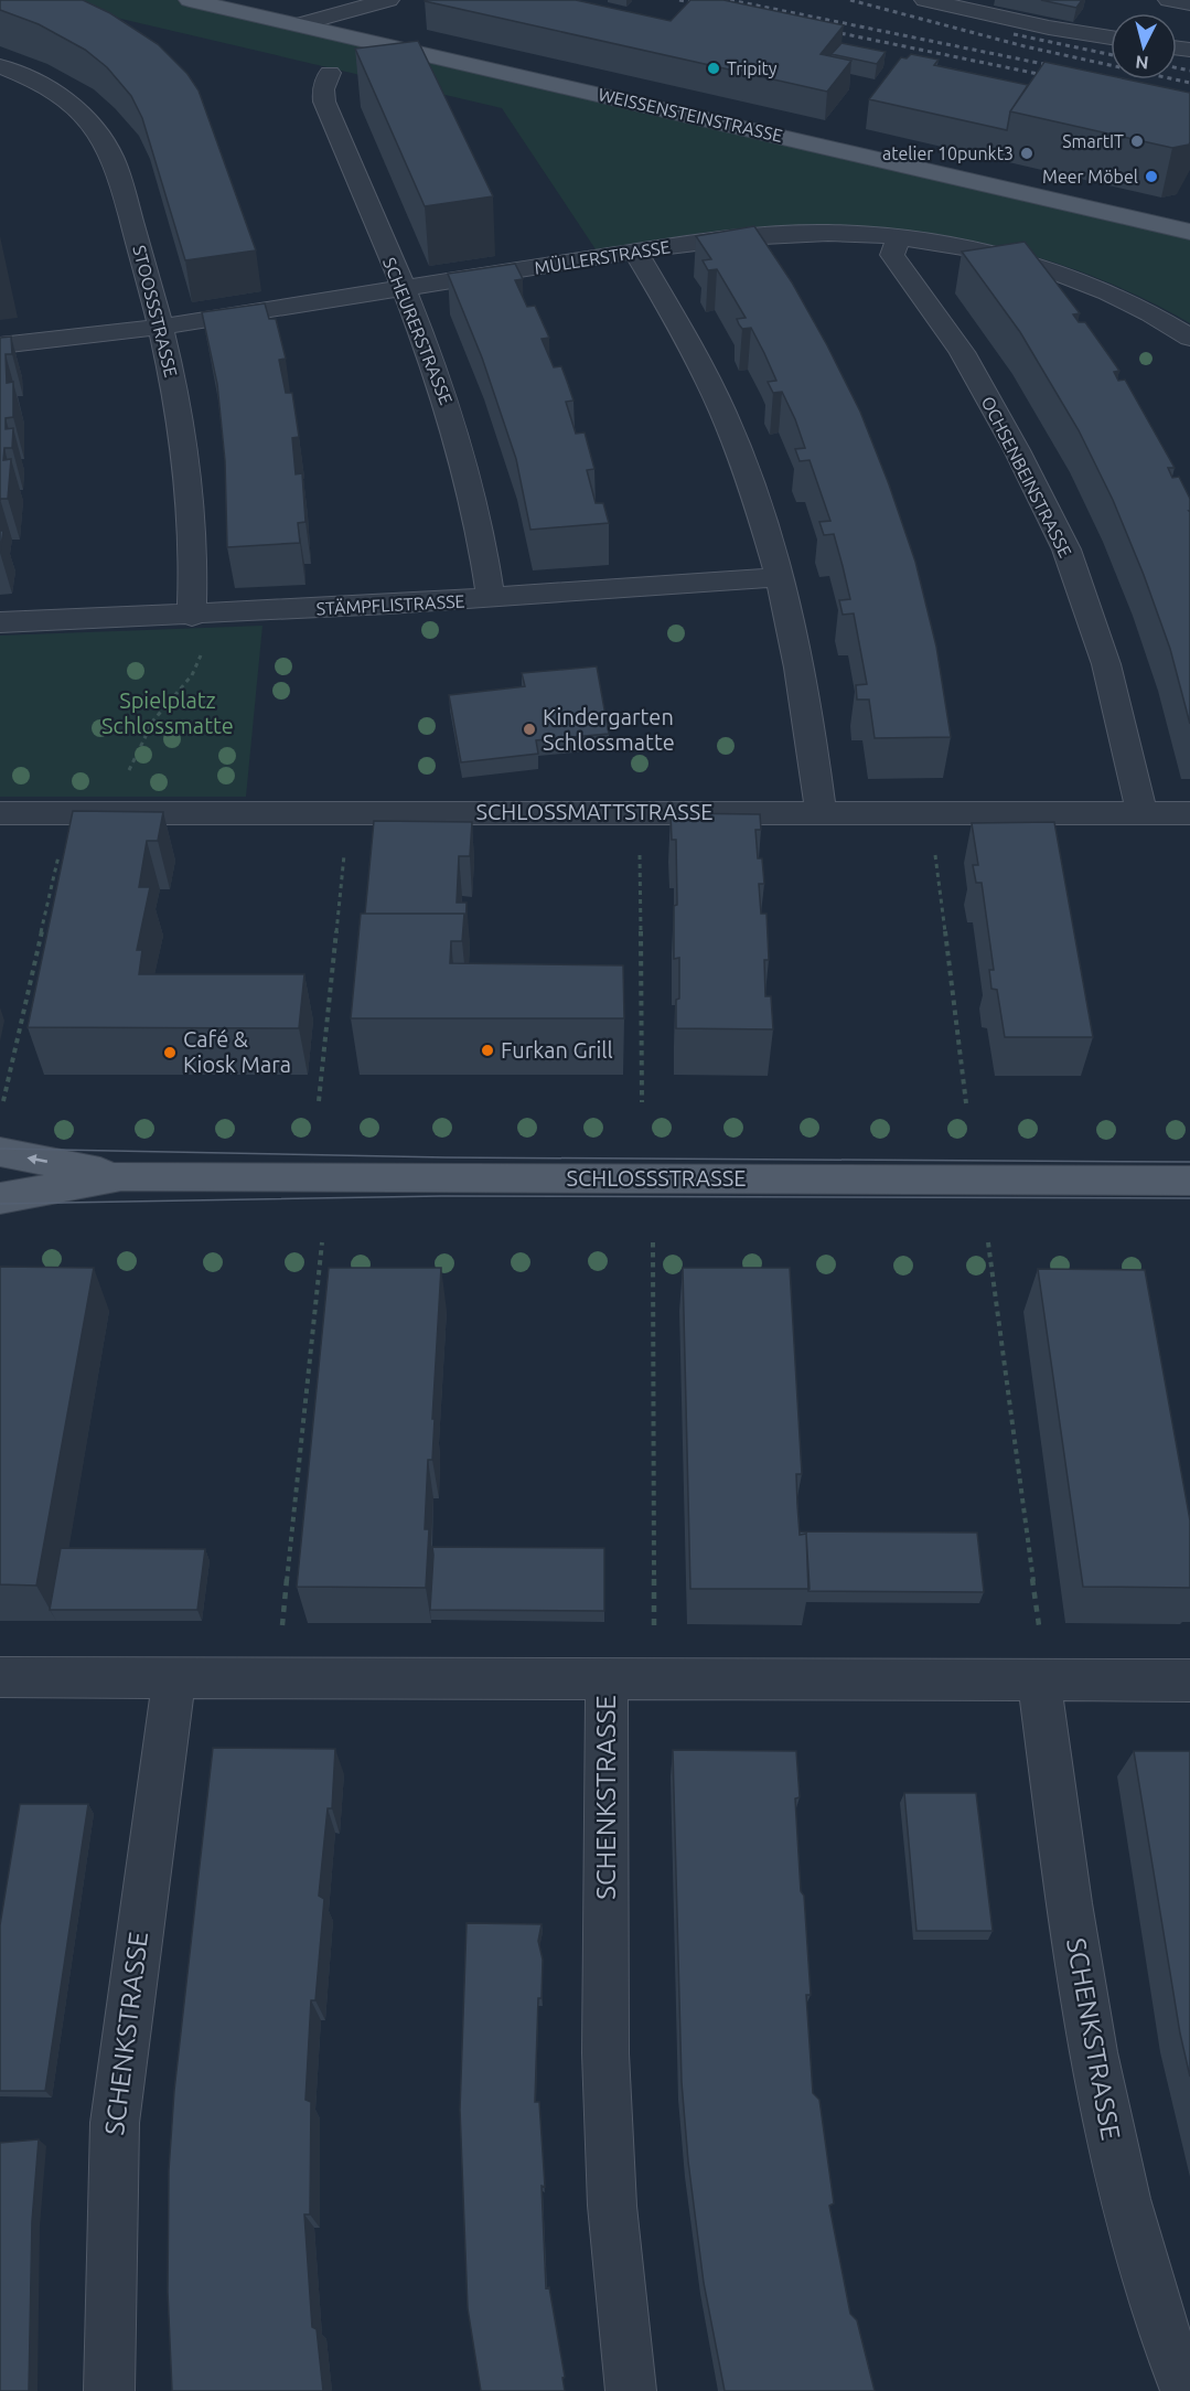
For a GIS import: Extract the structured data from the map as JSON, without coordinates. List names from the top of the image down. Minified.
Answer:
{"streets":{"main road":["WEISSENSTEINSTRASSE","SCHLOSSSTRASSE"],"street":["MÜLLERSTRASSE","STOOSSSTRASSE","SCHEURERSTRASSE","OCHSENBEINSTRASSE","STÄMPFLISTRASSE","SCHLOSSMATTSTRASSE","SCHENKSTRASSE"]},"crossings":[["MÜLLERSTRASSE","STOOSSSTRASSE"],["MÜLLERSTRASSE","SCHEURERSTRASSE"],["MÜLLERSTRASSE","OCHSENBEINSTRASSE"],["STOOSSSTRASSE","STÄMPFLISTRASSE"],["SCHEURERSTRASSE","STÄMPFLISTRASSE"],["OCHSENBEINSTRASSE","SCHLOSSMATTSTRASSE"]],"parks":["Spielplatz Schlossmatte"],"places":["Tripity","SmartIT","atelier 10punkt3","Meer Möbel","Kindergarten Schlossmatte","Furkan Grill","Café & Kiosk Mara"],"north":"bottom"}
